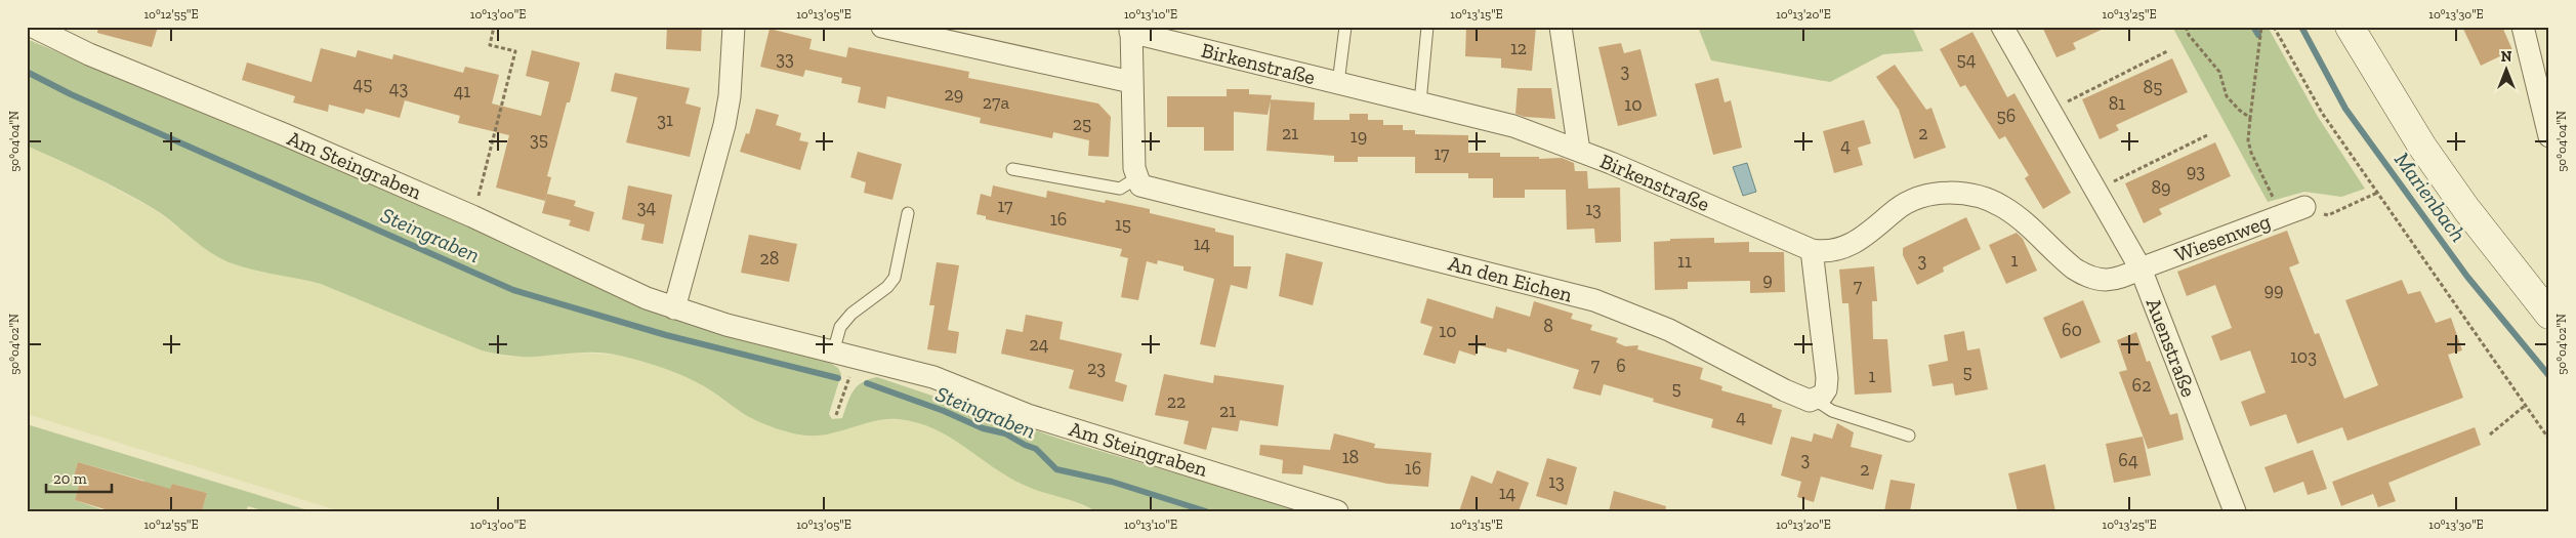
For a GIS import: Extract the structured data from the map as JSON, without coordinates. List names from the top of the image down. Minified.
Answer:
{"streets":{"street":["Birkenstraße","Am Steingraben","Wiesenweg","An den Eichen","Auenstraße"]},"crossings":[["Birkenstraße","Wiesenweg"],["Birkenstraße","Auenstraße"],["Wiesenweg","Auenstraße"]],"water":["Marienbach","Steingraben"],"house_numbers":["12","33","54","3","45","85","43","41","29","27a","81","10","56","31","25","21","2","19","35","4","17","93","89","17","34","13","16","15","14","28","3","1","11","9","7","99","8","60","10","24","103","7","6","23","5","1","62","5","22","21","4","18","3","64","16","2","13","14"],"scale_bar":"20 m","north":"top","coordinates":["10°12'55\"E","10°13'00\"E","10°13'05\"E","10°13'10\"E","10°13'15\"E","10°13'20\"E","10°13'25\"E","10°13'30\"E","50°04'04\"N","50°04'02\"N"]}
